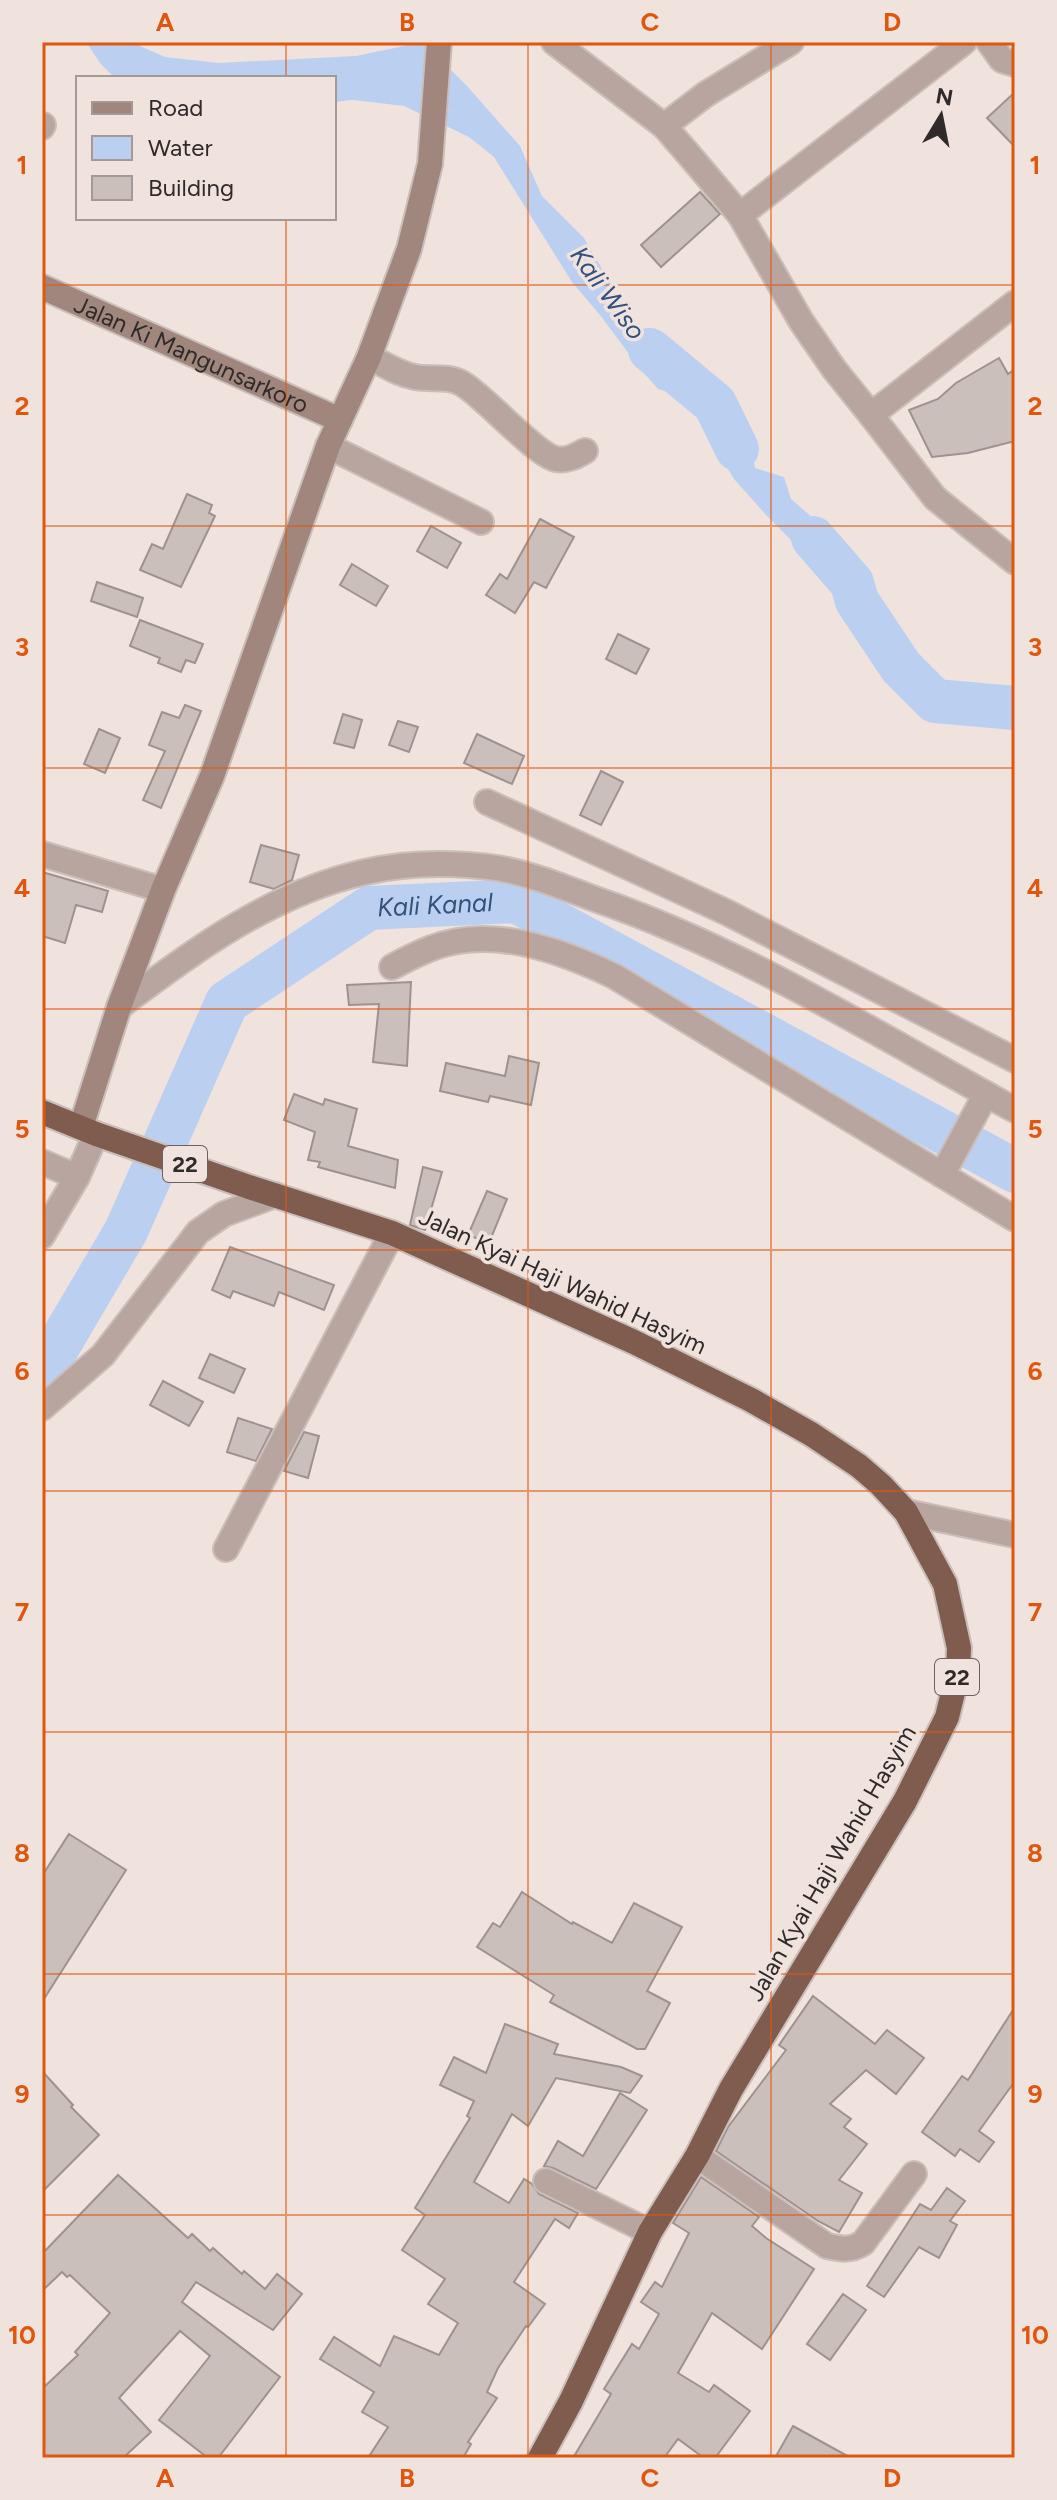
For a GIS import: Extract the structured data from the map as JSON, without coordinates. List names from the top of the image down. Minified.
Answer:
{"streets":{"highway":["22","Jalan Kyai Haji Wahid Hasyim"],"main road":["Jalan Ki Mangunsarkoro"]},"crossings":[["22","Jalan Kyai Haji Wahid Hasyim"]],"water":["Kali Wiso","Kali Kanal"],"legend":["Road","Water","Building"],"north":"top","grid":{"columns":["A","B","C","D"],"rows":["1","2","3","4","5","6","7","8","9","10"]}}
